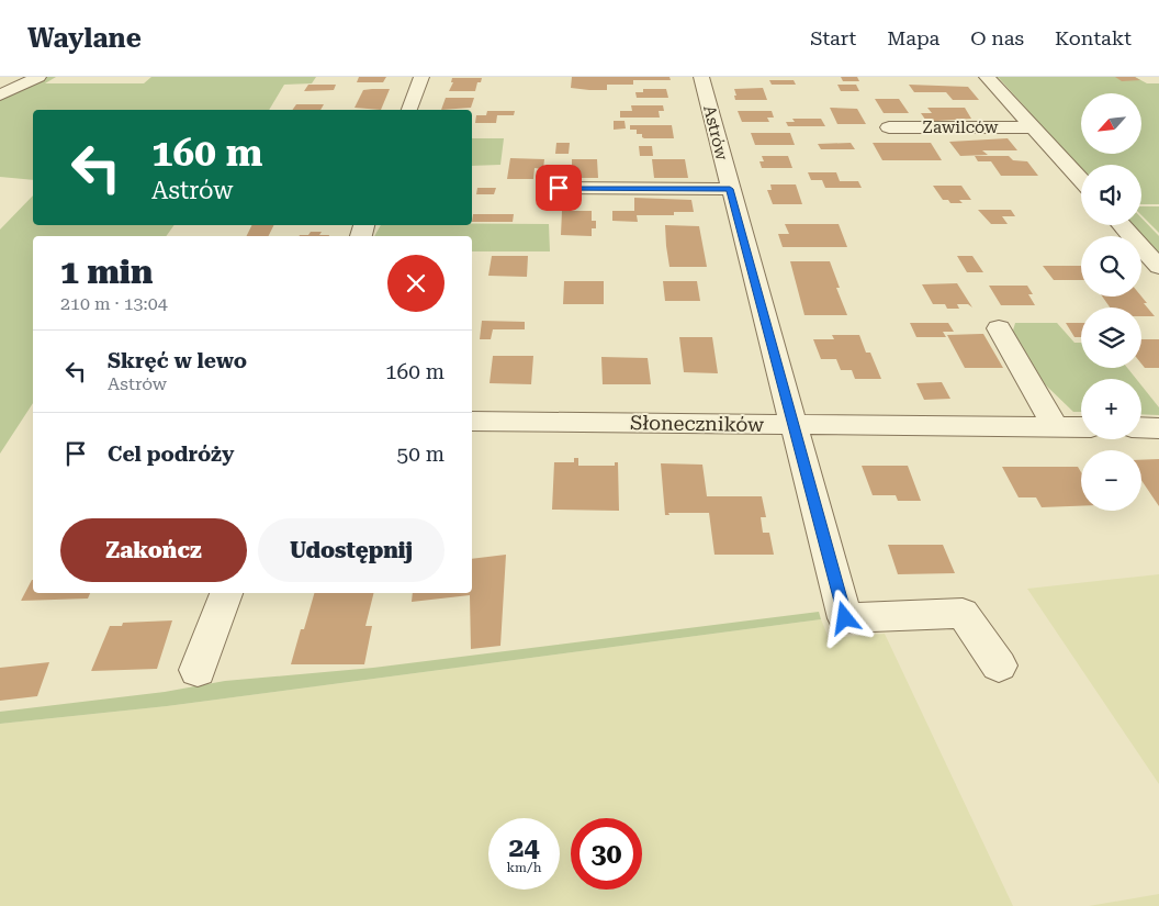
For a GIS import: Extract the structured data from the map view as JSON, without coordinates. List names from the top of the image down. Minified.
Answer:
{"streets":{"street":["Zawilców","Astrów","Słoneczników"]},"crossings":[["Astrów","Słoneczników"]],"north":"bottom left","page":{"header":"Waylane","nav":["Start","Mapa","O nas","Kontakt"],"map_buttons":["+","−"],"turn":["160 m","Astrów"],"heading":["1 min","210 m · 13:04"],"list":[{"name":"Skręć w lewo","note":"Astrów","value":"160 m"},{"name":"Cel podróży","value":"50 m"}],"buttons":["Zakończ","Udostępnij"],"speed":"24 km/h","limit":"30"}}
